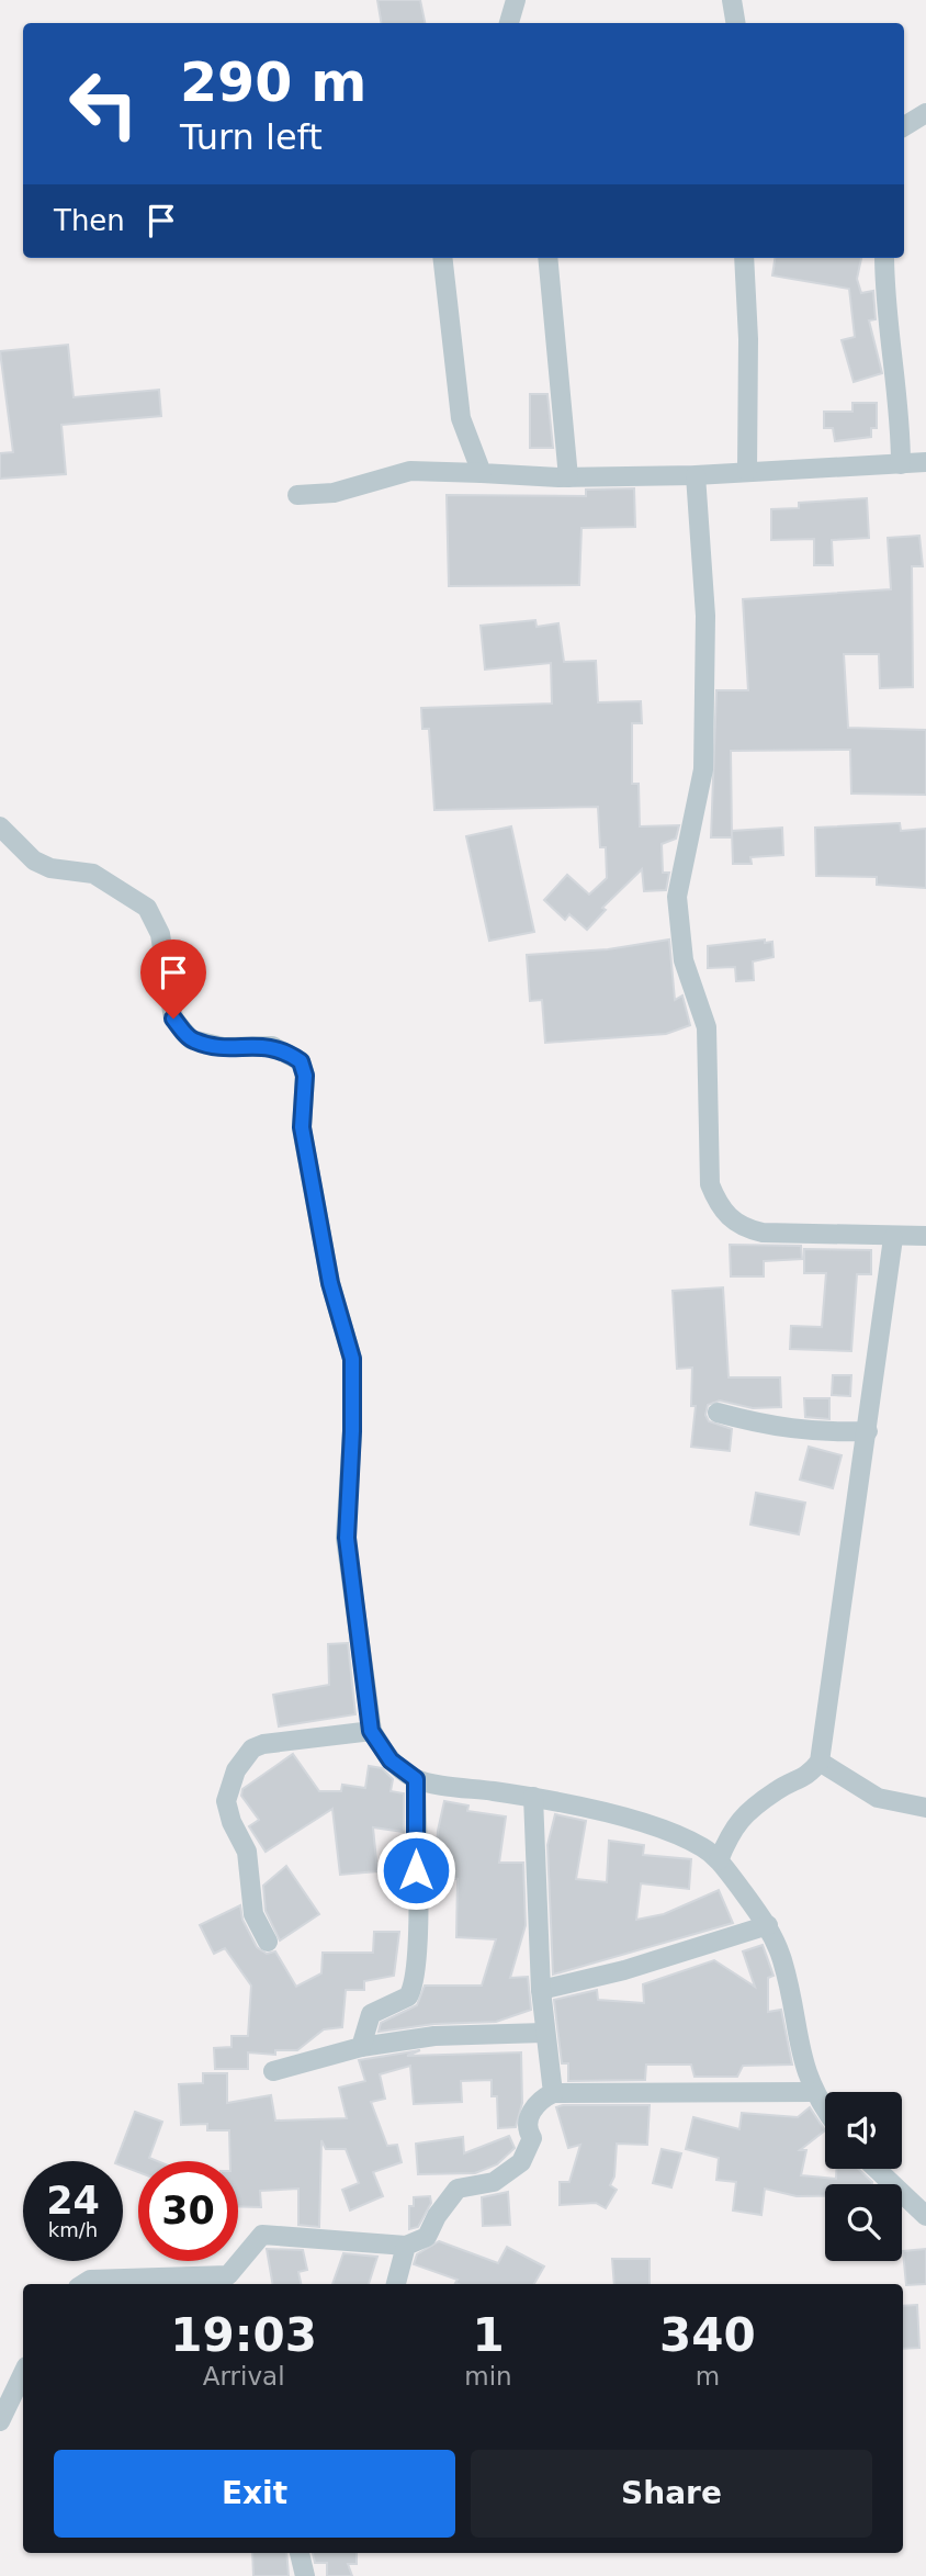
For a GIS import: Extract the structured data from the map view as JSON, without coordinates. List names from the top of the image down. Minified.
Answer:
{"page":{"turn":["290 m","Turn left"],"then":"Then","speed":"24 km/h","limit":"30","eta":["19:03","Arrival","1","min","340","m"],"buttons":["Exit","Share"]}}
